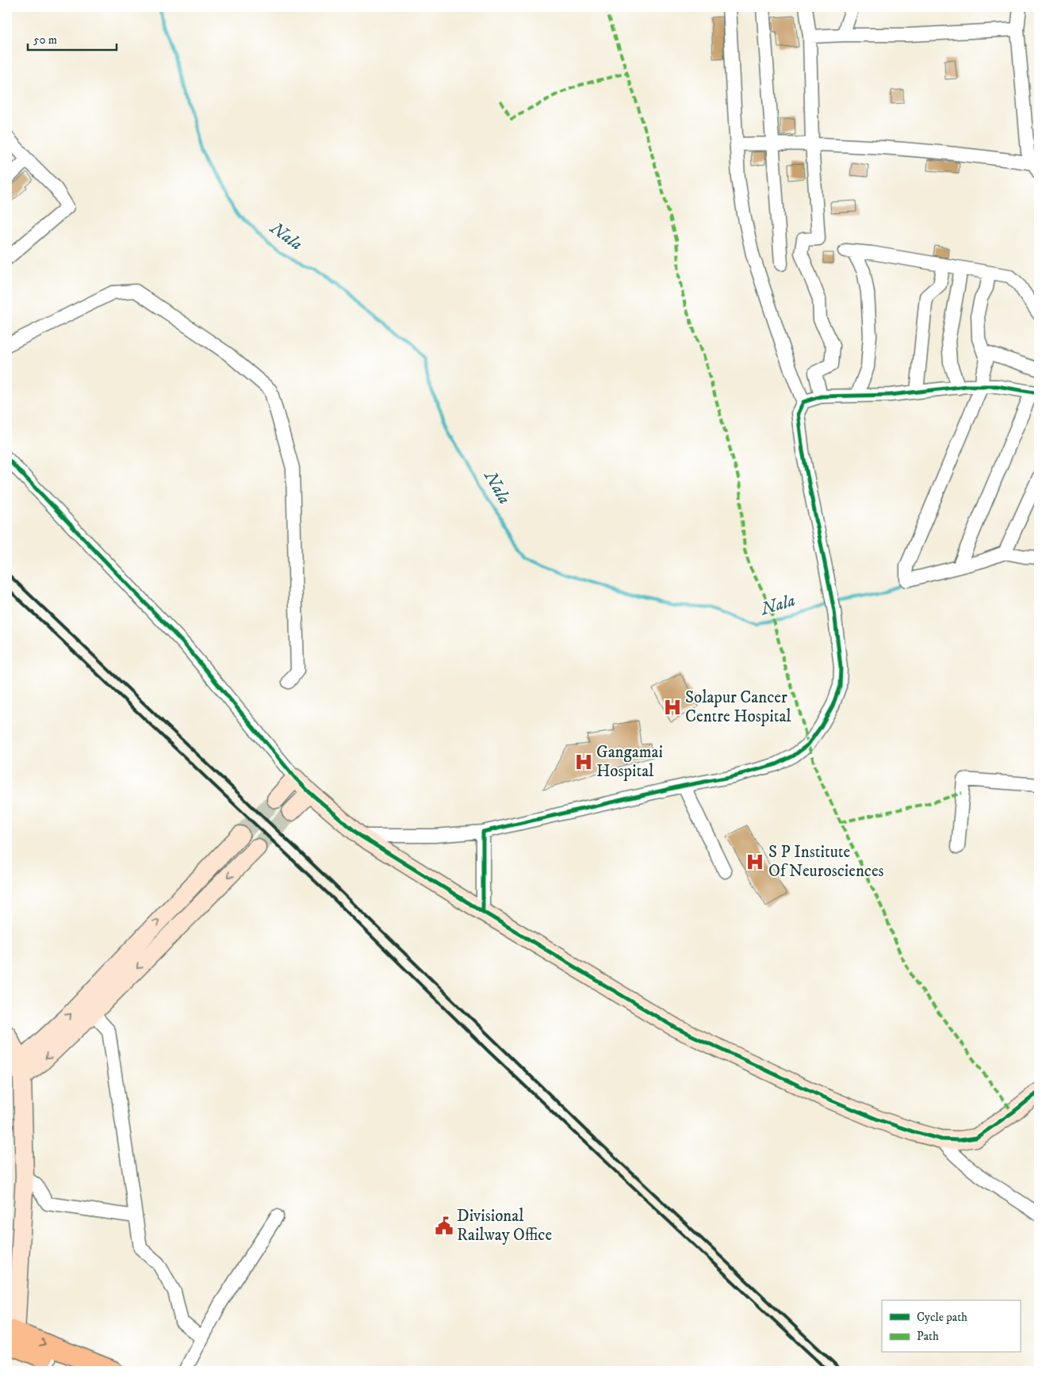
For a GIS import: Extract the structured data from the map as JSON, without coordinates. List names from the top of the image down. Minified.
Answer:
{"water":["Nala"],"places":{"hospital":["Solapur Cancer Centre Hospital","Gangamai Hospital","S P Institute Of Neurosciences"],"public building":["Divisional Railway Office"]},"legend":["Cycle path","Path"],"scale_bar":"50 m"}
